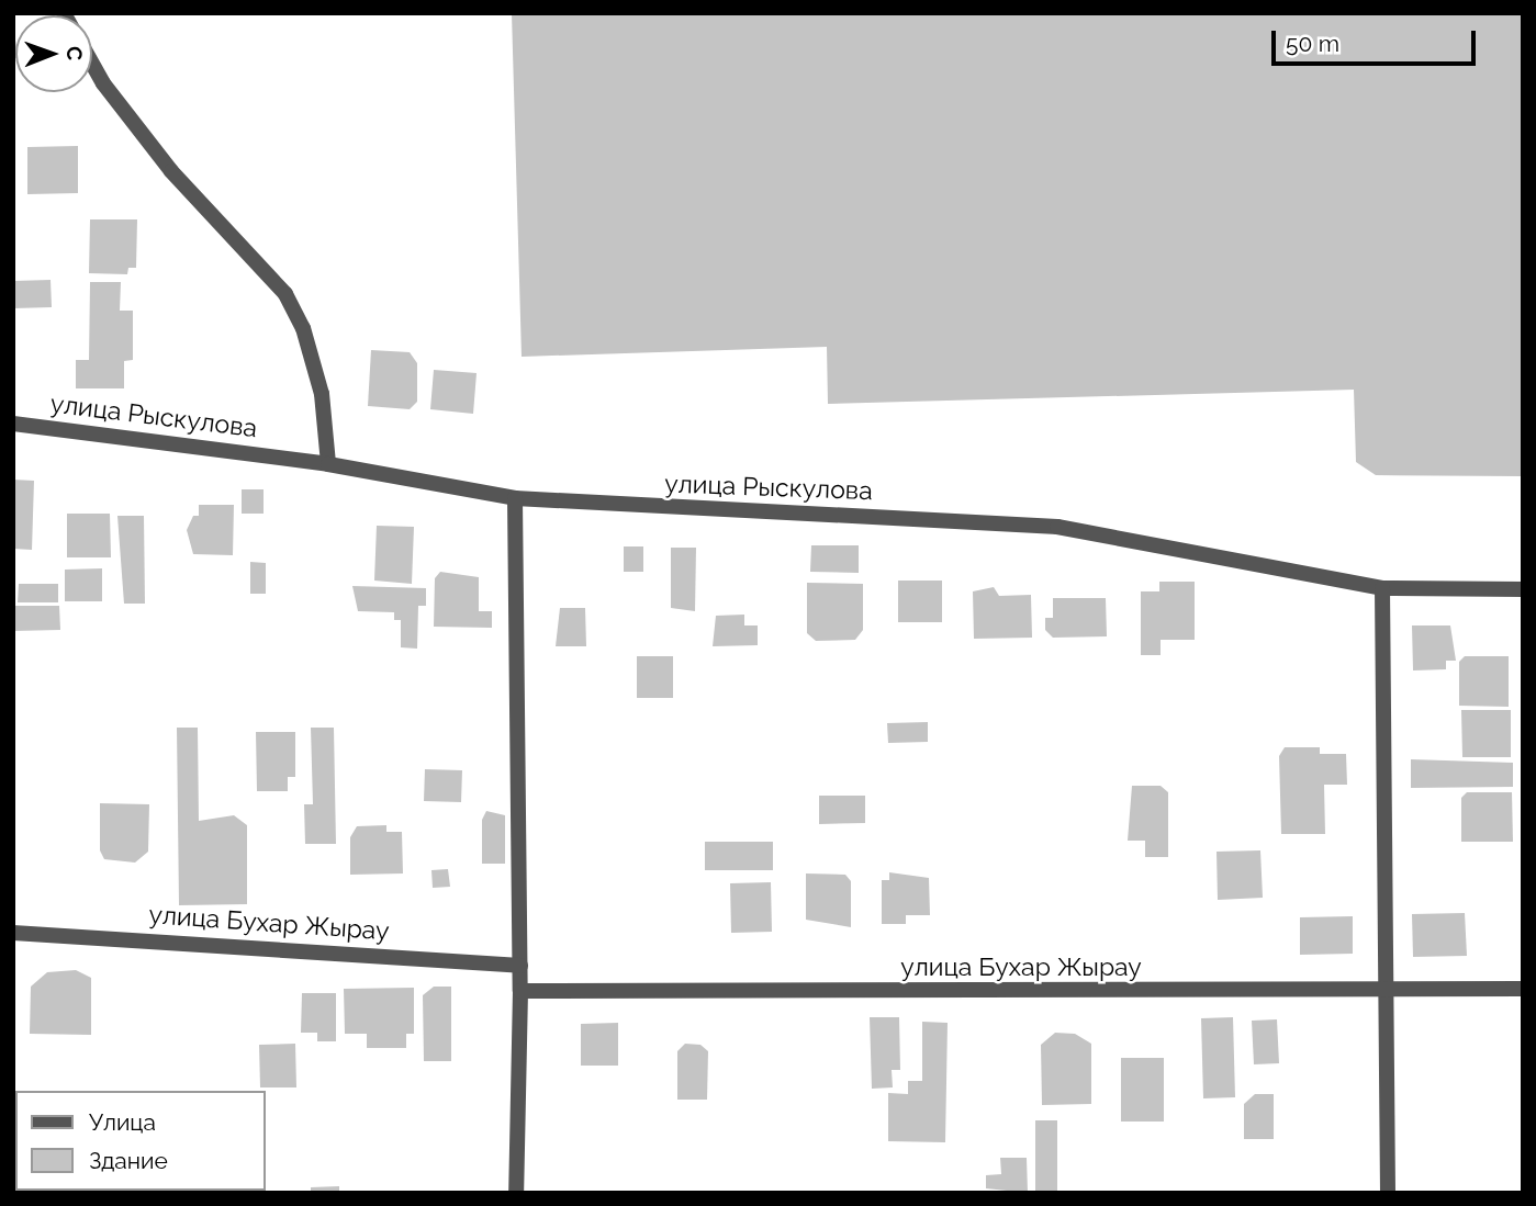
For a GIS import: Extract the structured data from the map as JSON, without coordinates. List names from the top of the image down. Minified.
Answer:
{"streets":{"street":["улица Рыскулова","улица Бухар Жырау"]},"legend":["Улица","Здание"],"scale_bar":"50 m","north":"right"}
